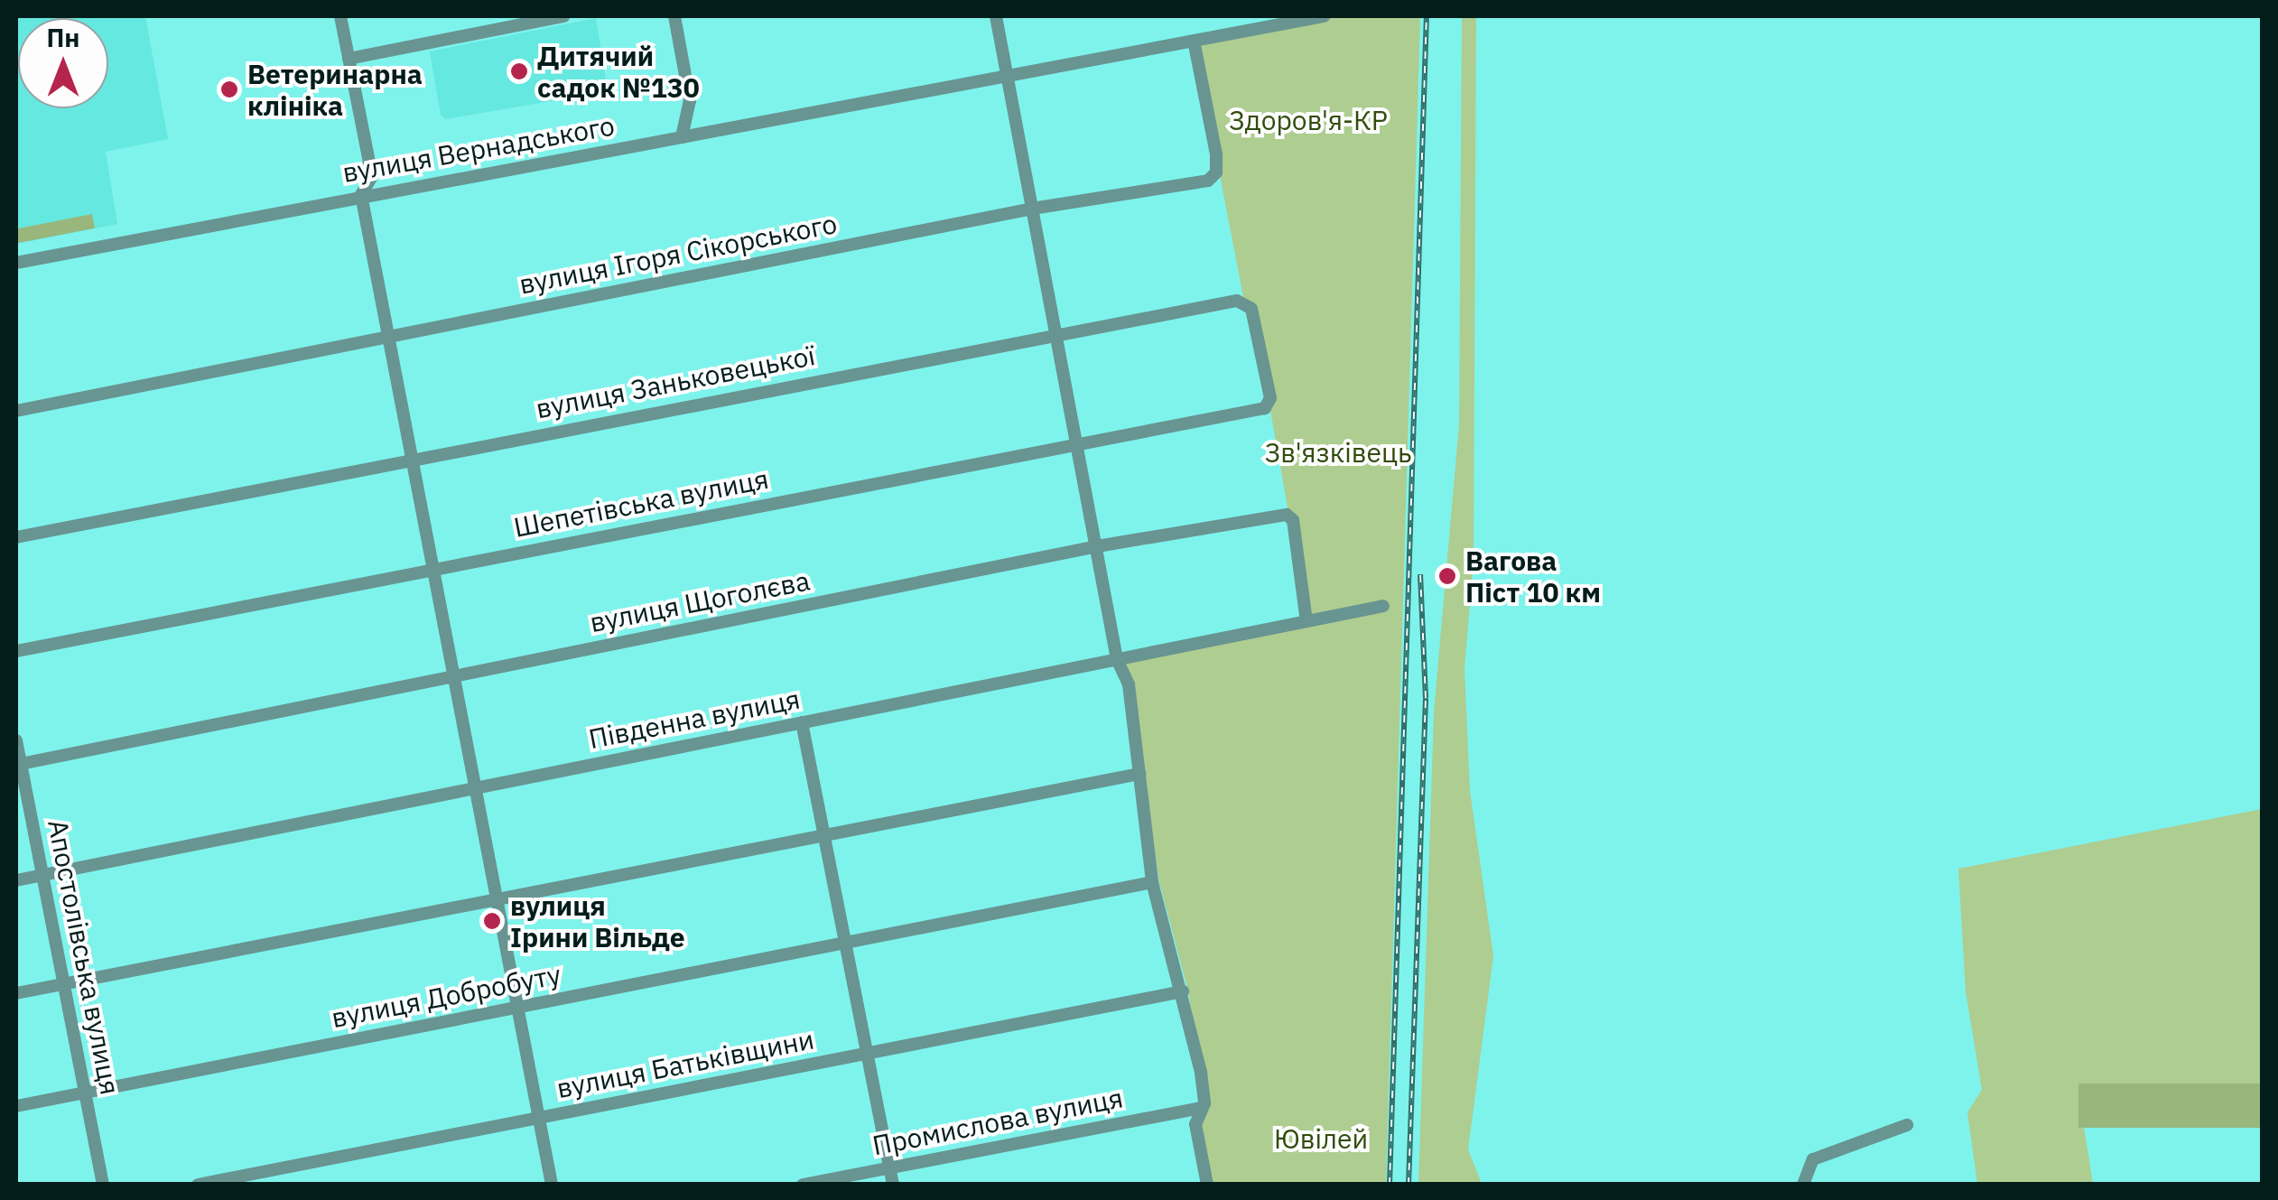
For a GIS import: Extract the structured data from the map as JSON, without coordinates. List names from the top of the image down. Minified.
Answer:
{"streets":{"street":["вулиця Вернадського","вулиця Ігоря Сікорського","вулиця Заньковецької","Шепетівська вулиця","вулиця Щоголєва","Південна вулиця","Апостолівська вулиця","вулиця Добробуту","вулиця Батьківщини","Промислова вулиця"]},"crossings":[["вулиця Вернадського","вулиця Ігоря Сікорського"],["вулиця Заньковецької","Шепетівська вулиця"],["вулиця Щоголєва","Південна вулиця"],["вулиця Щоголєва","Апостолівська вулиця"],["Південна вулиця","Апостолівська вулиця"],["Апостолівська вулиця","вулиця Добробуту"]],"parks":["Здоров'я-КР","Зв'язківець","Ювілей"],"places":["Дитячий садок №130","Ветеринарна клініка","Вагова Піст 10 км","вулиця Ірини Вільде"],"north":"top"}
